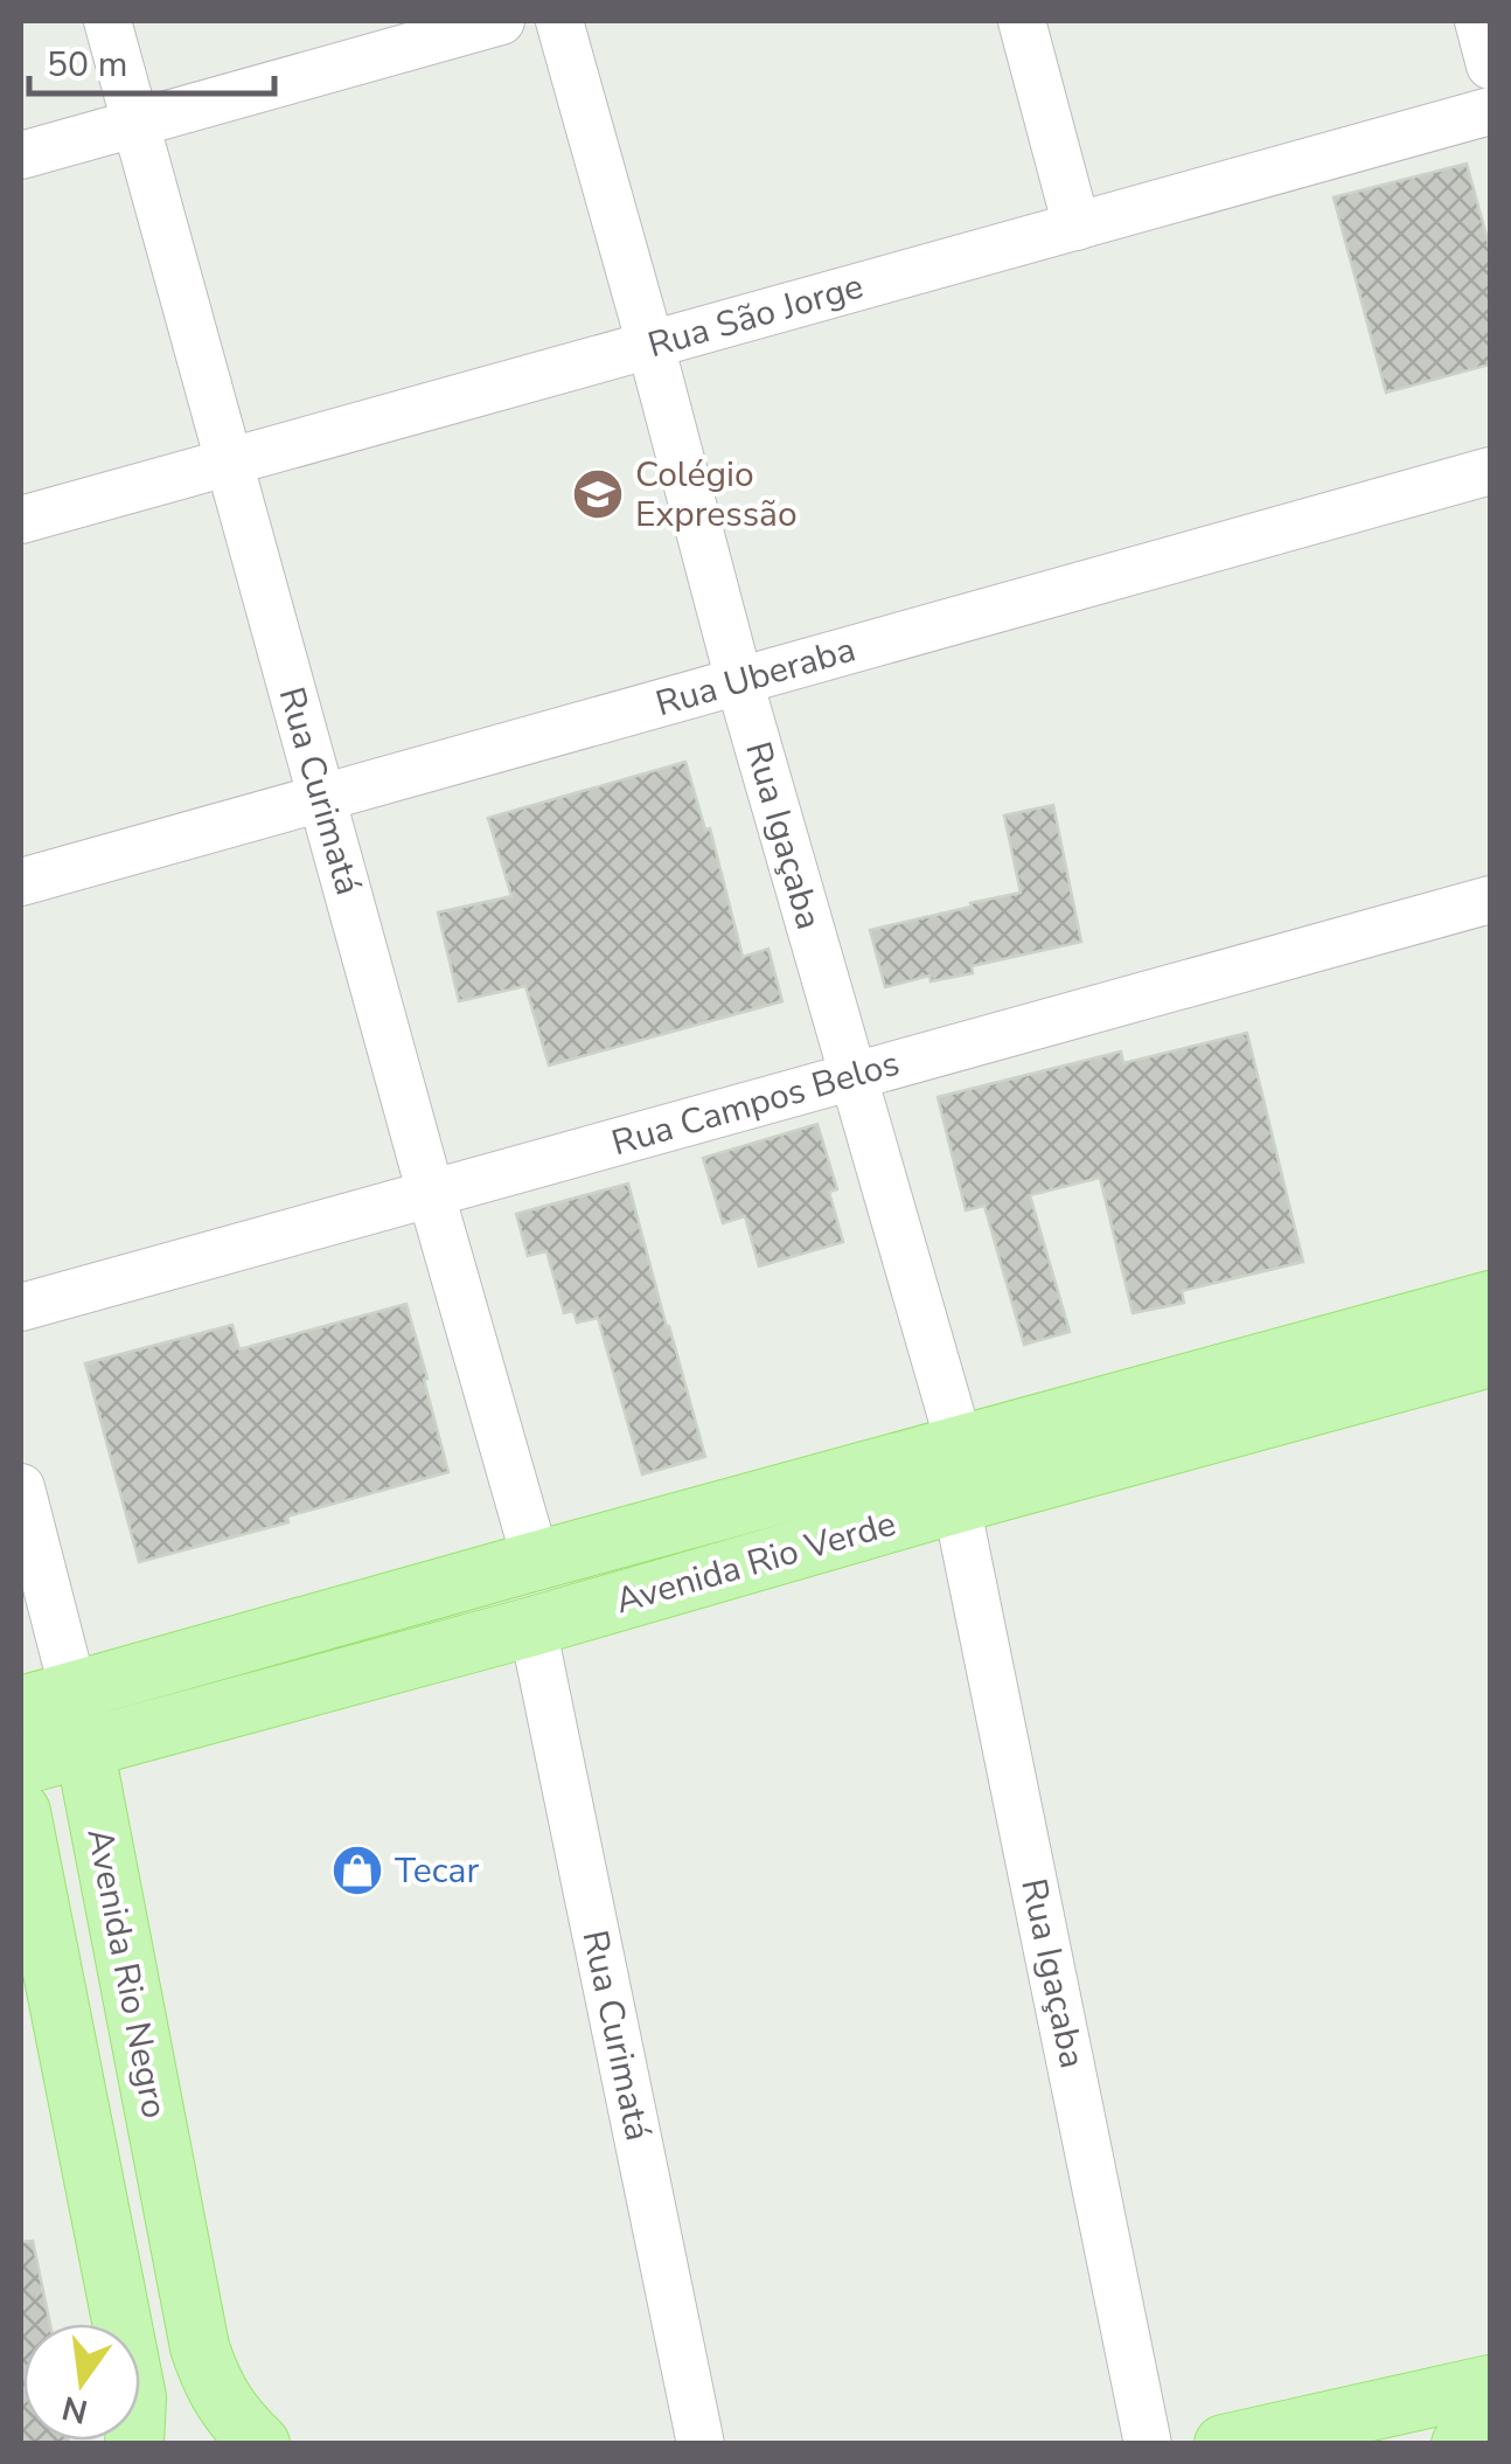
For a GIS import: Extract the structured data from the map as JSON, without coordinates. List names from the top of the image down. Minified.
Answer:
{"streets":{"main road":["Avenida Rio Verde","Avenida Rio Negro"],"street":["Rua São Jorge","Rua Uberaba","Rua Curimatá","Rua Igaçaba","Rua Campos Belos"]},"crossings":[["Rua São Jorge","Rua Curimatá"],["Rua São Jorge","Rua Igaçaba"],["Rua Uberaba","Rua Curimatá"],["Rua Uberaba","Rua Igaçaba"],["Rua Curimatá","Rua Campos Belos"],["Rua Curimatá","Avenida Rio Verde"],["Rua Igaçaba","Rua Campos Belos"],["Rua Igaçaba","Avenida Rio Verde"],["Avenida Rio Verde","Avenida Rio Negro"]],"places":{"school or university":["Colégio Expressão"],"shop":["Tecar"]},"scale_bar":"50 m","north":"bottom"}
